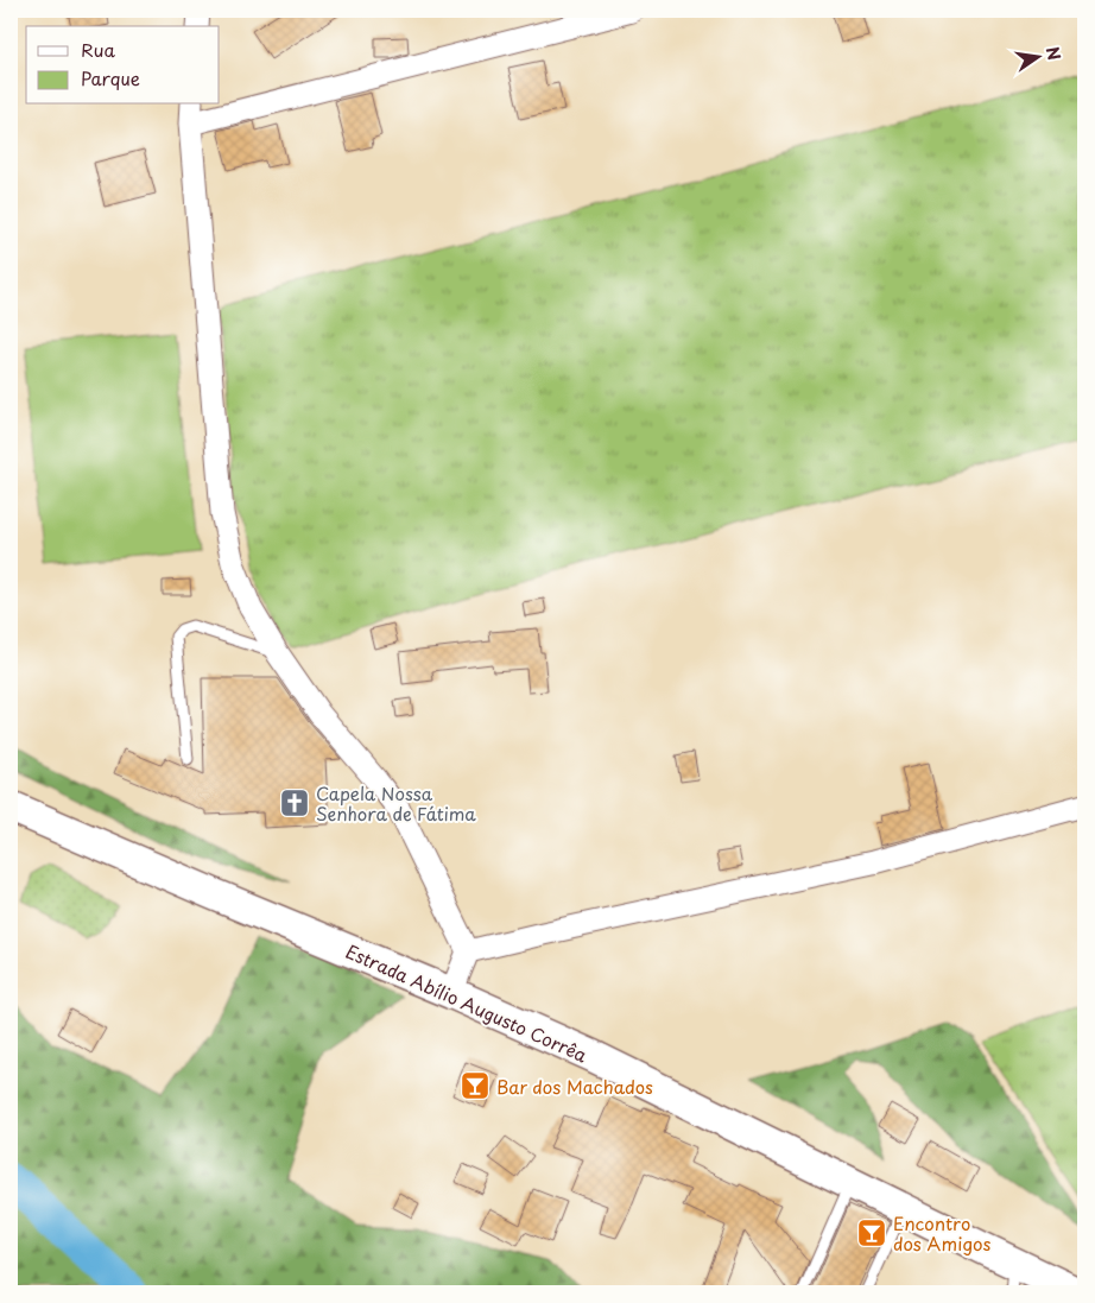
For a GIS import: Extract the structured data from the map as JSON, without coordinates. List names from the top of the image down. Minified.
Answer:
{"streets":{"main road":["Estrada Abílio Augusto Corrêa"]},"places":{"church":["Capela Nossa Senhora de Fátima"],"bar":["Bar dos Machados","Encontro dos Amigos"]},"legend":["Rua","Parque"],"north":"right"}
